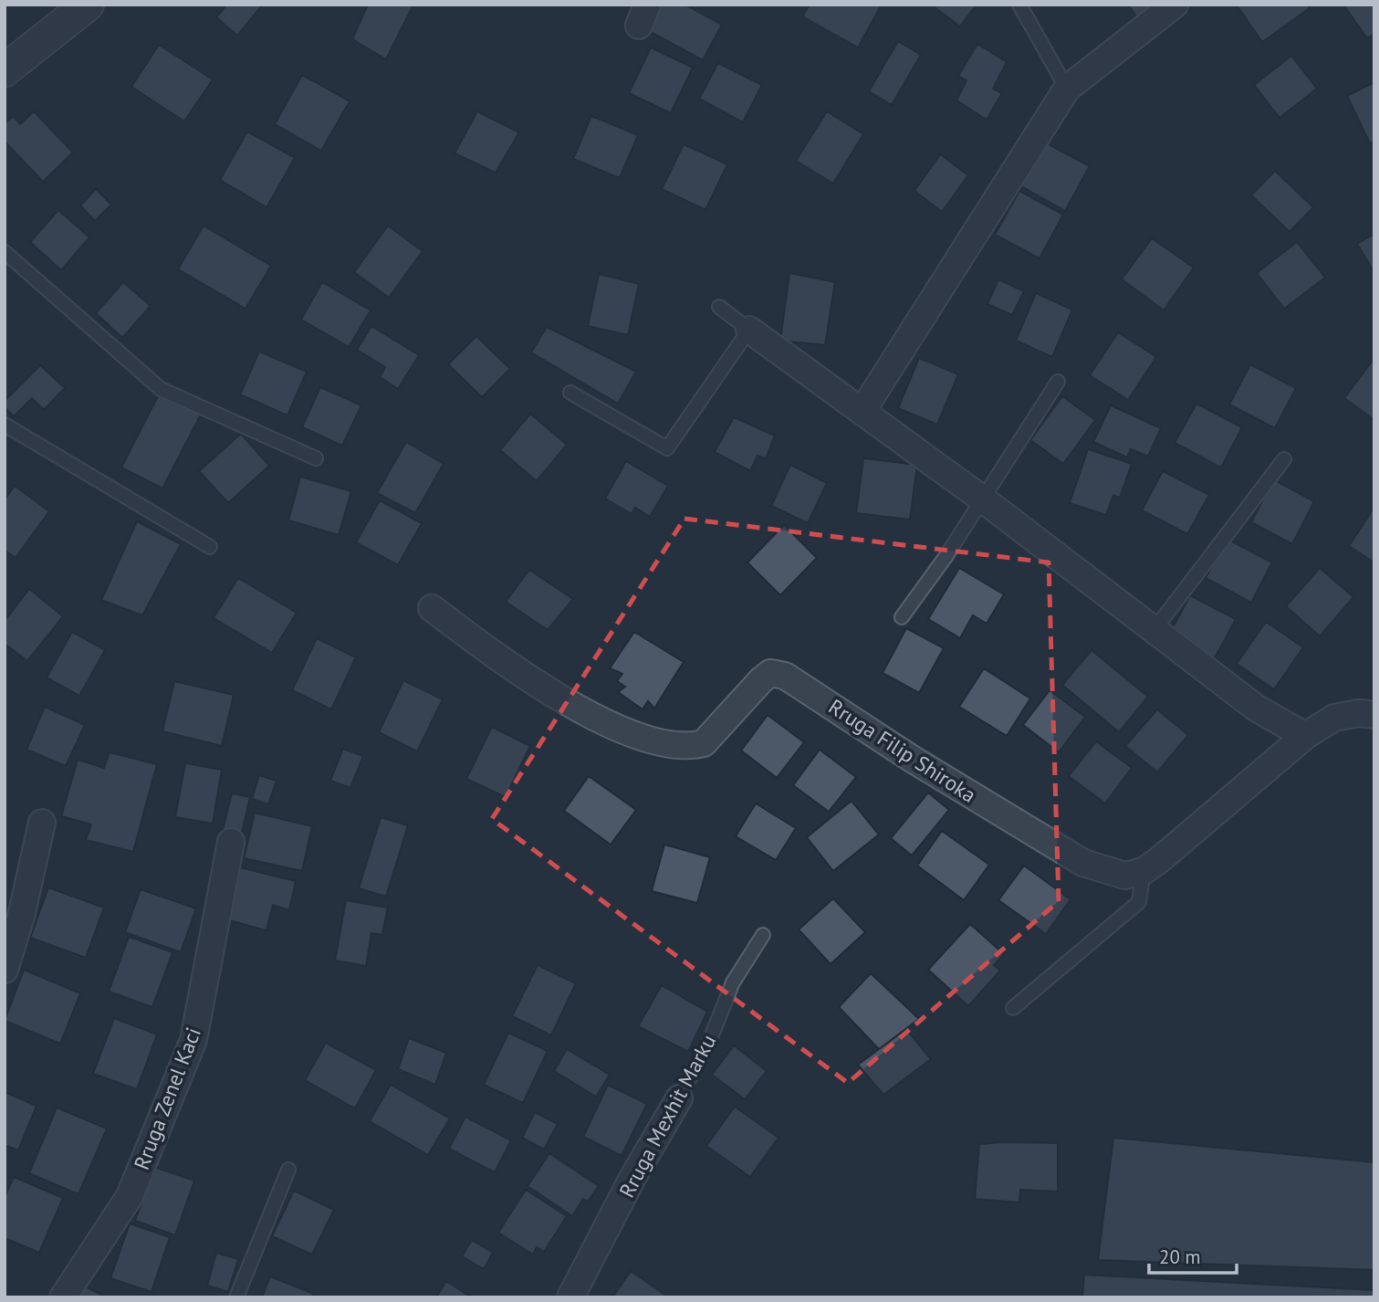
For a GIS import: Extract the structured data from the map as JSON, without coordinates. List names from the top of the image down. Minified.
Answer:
{"streets":{"street":["Rruga Filip Shiroka","Rruga Zenel Kaci","Rruga Mexhit Marku"]},"scale_bar":"20 m"}
